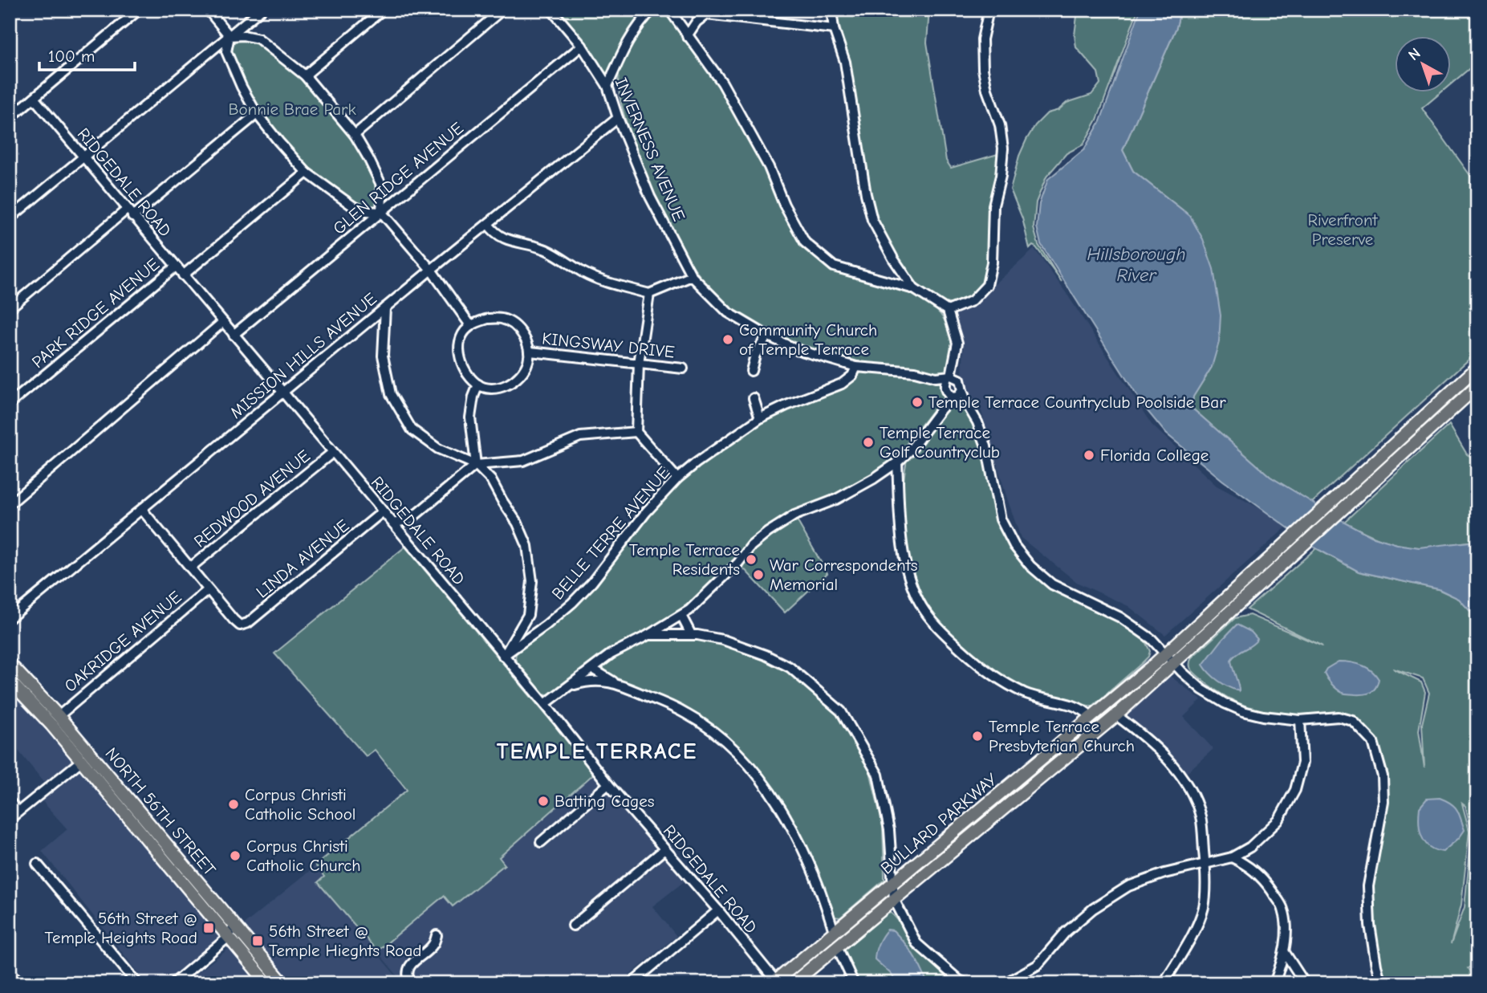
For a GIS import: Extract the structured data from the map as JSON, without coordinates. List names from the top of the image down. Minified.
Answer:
{"streets":{"main road":["NORTH 56TH STREET","BULLARD PARKWAY"],"street":["INVERNESS AVENUE","GLEN RIDGE AVENUE","RIDGEDALE ROAD","PARK RIDGE AVENUE","KINGSWAY DRIVE","MISSION HILLS AVENUE","REDWOOD AVENUE","BELLE TERRE AVENUE","LINDA AVENUE","OAKRIDGE AVENUE"]},"crossings":[["INVERNESS AVENUE","GLEN RIDGE AVENUE"],["INVERNESS AVENUE","MISSION HILLS AVENUE"],["INVERNESS AVENUE","BELLE TERRE AVENUE"],["GLEN RIDGE AVENUE","RIDGEDALE ROAD"],["RIDGEDALE ROAD","PARK RIDGE AVENUE"],["RIDGEDALE ROAD","MISSION HILLS AVENUE"],["RIDGEDALE ROAD","REDWOOD AVENUE"],["RIDGEDALE ROAD","BELLE TERRE AVENUE"],["RIDGEDALE ROAD","LINDA AVENUE"],["RIDGEDALE ROAD","BULLARD PARKWAY"],["LINDA AVENUE","OAKRIDGE AVENUE"],["OAKRIDGE AVENUE","NORTH 56TH STREET"]],"districts":["TEMPLE TERRACE"],"water":["Hillsborough River"],"parks":["Bonnie Brae Park","Riverfront Preserve"],"places":{"other":["Community Church of Temple Terrace","Temple Terrace Countryclub Poolside Bar","Temple Terrace Golf Countryclub","Florida College","Temple Terrace Residents","War Correspondents Memorial","Temple Terrace Presbyterian Church","Batting Cages","Corpus Christi Catholic School","Corpus Christi Catholic Church"],"transit":["56th Street @ Temple Heights Road","56th Street @ Temple Hieghts Road"]},"scale_bar":"100 m","north":"top left"}
